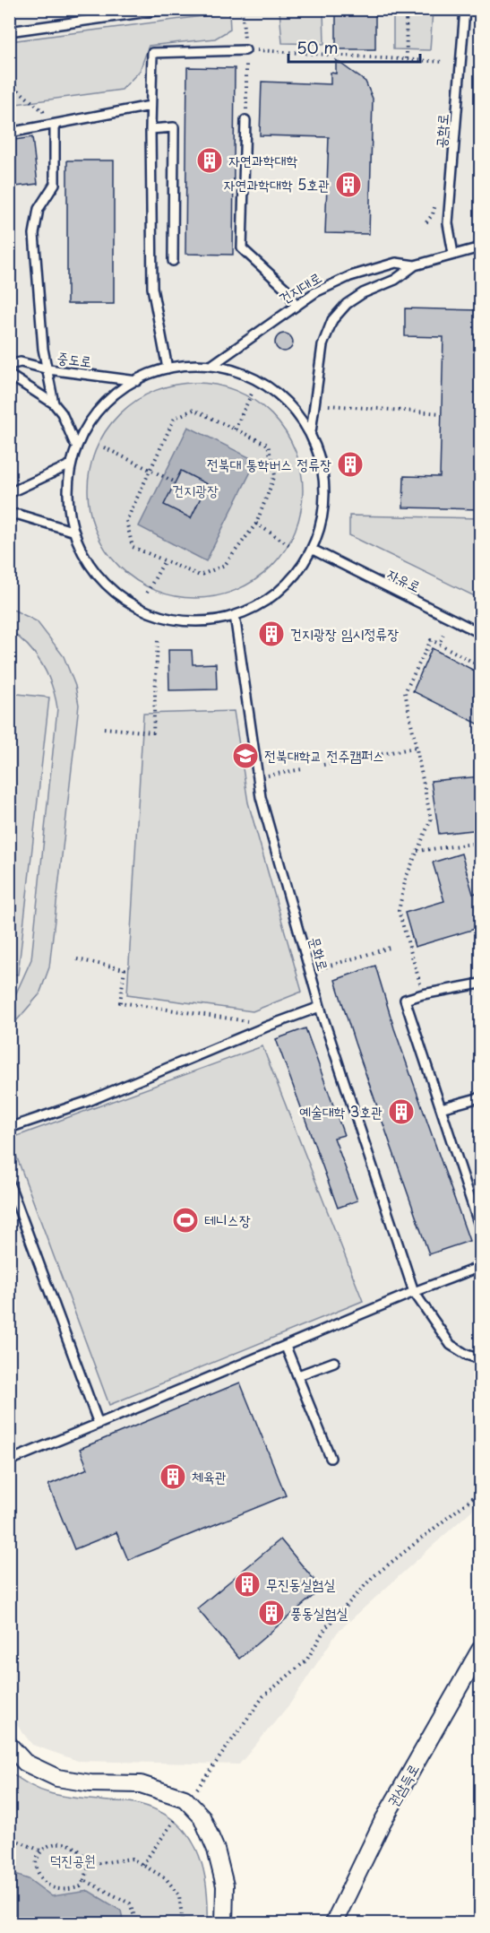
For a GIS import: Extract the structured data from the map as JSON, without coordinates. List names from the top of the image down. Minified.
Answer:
{"streets":{"street":["권삼득로"],"lane":["공학로","건지대로","중도로","자유로","문화로"]},"crossings":[["공학로","건지대로"]],"parks":["건지광장","덕진공원"],"places":{"building":["자연과학대학","자연과학대학 5호관","전북대 통학버스 정류장","건지광장 임시정류장","예술대학 3호관","체육관","무진동실험실","풍동실험실"],"school or university":["전북대학교 전주캠퍼스"],"sports":["테니스장"]},"scale_bar":"50 m"}
